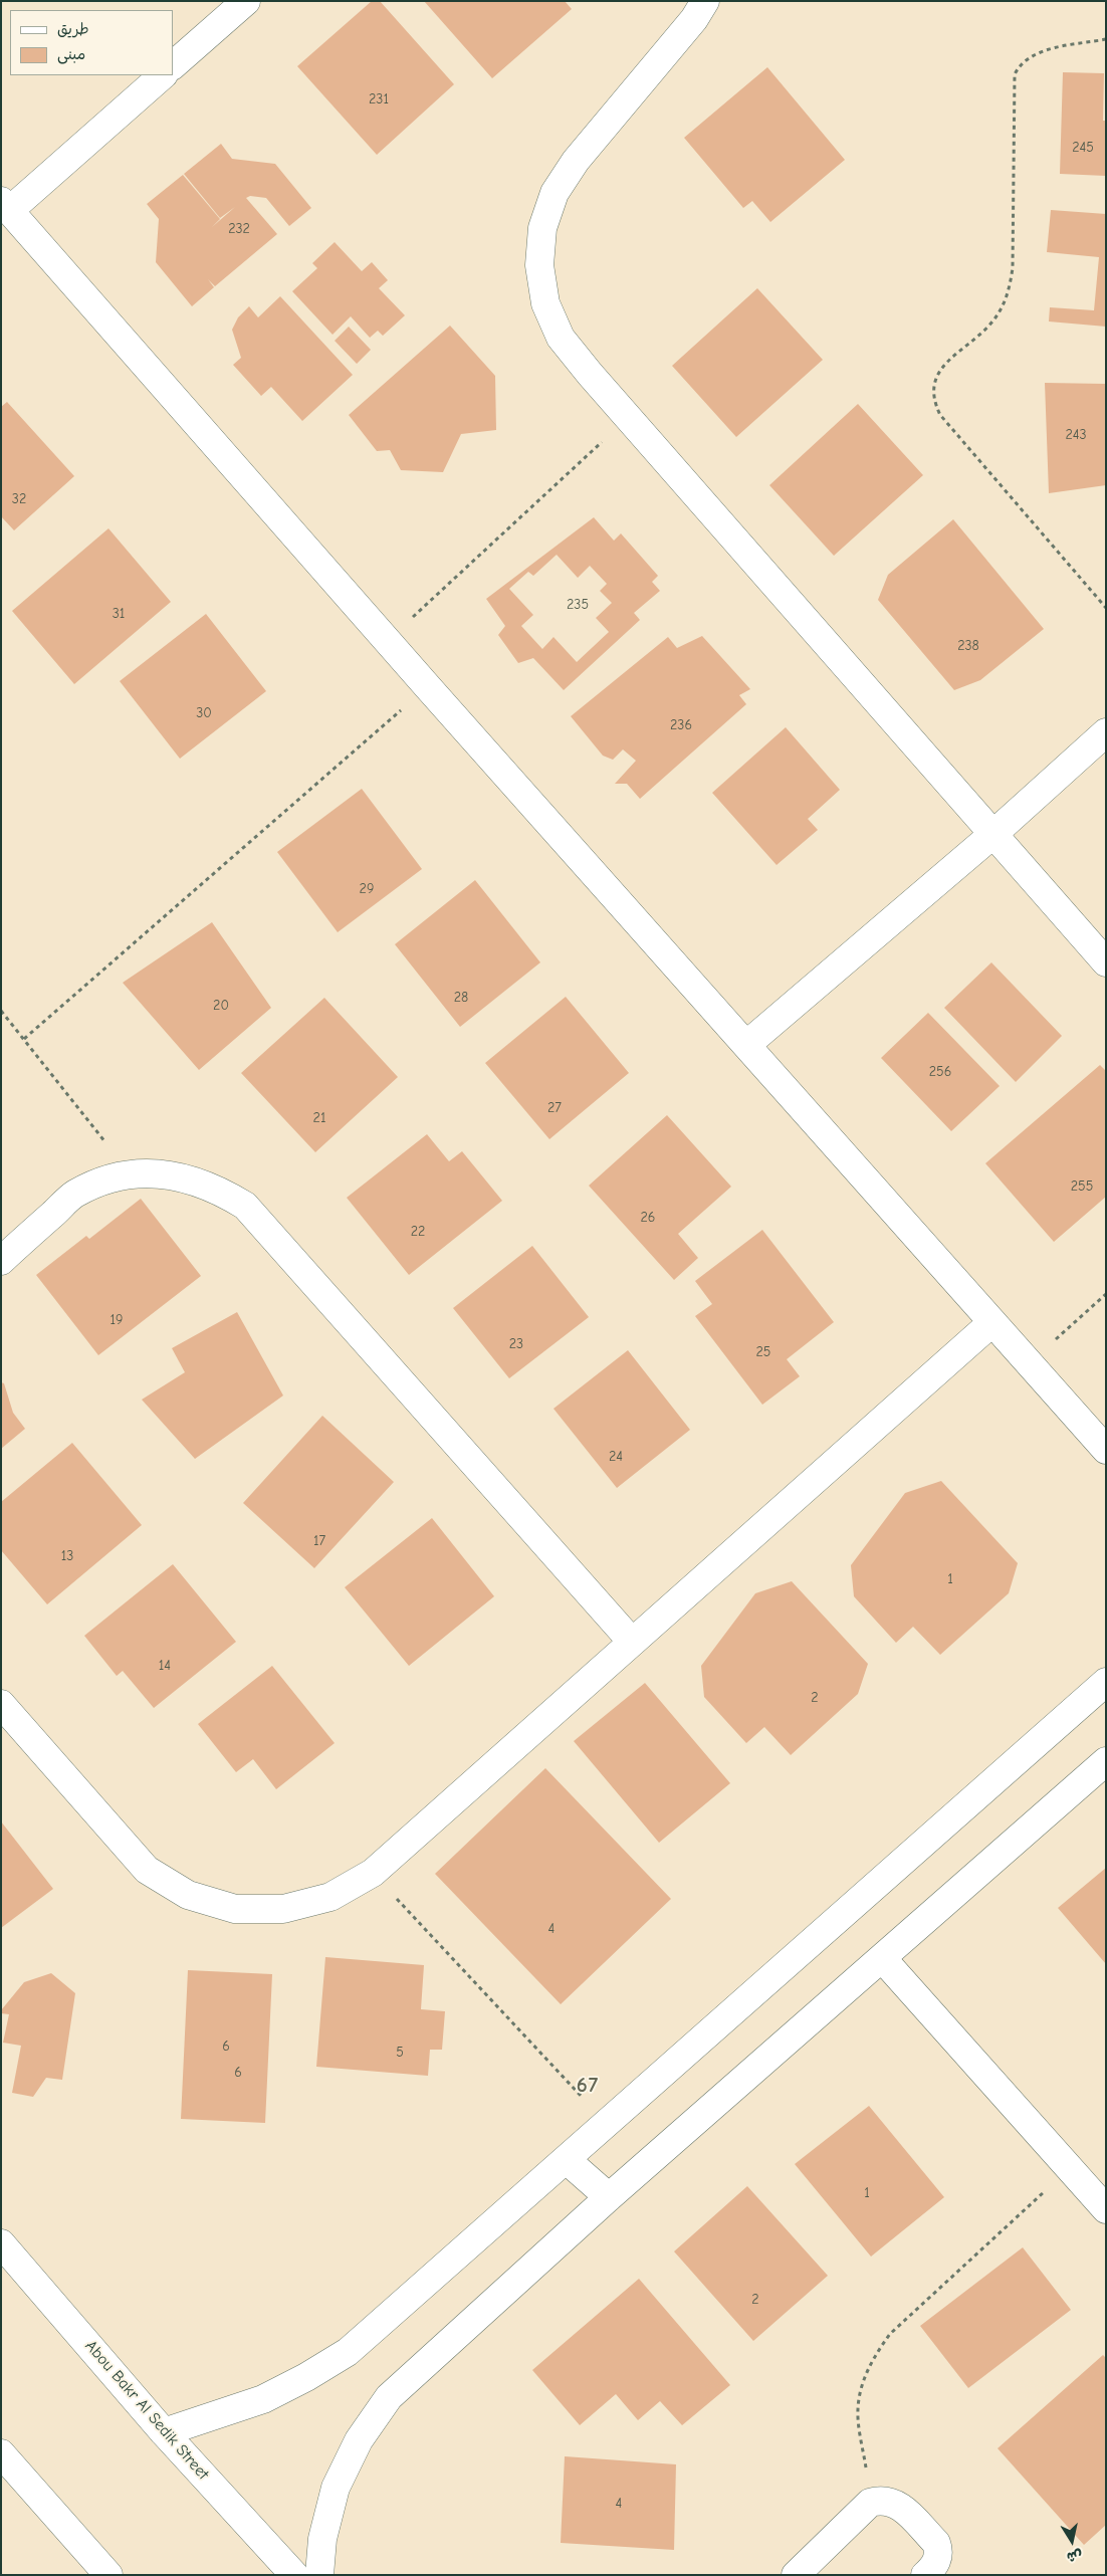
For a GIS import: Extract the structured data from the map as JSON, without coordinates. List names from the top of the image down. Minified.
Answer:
{"streets":{"street":["Abou Bakr Al Sedik Street"]},"districts":["67"],"house_numbers":["231","245","232","243","32","235","31","238","30","236","29","28","20","256","27","21","255","26","22","19","23","25","24","17","13","1","14","2","4","6","5","6","1","2","4"],"legend":["طريق","مبنى"],"north":"bottom"}
